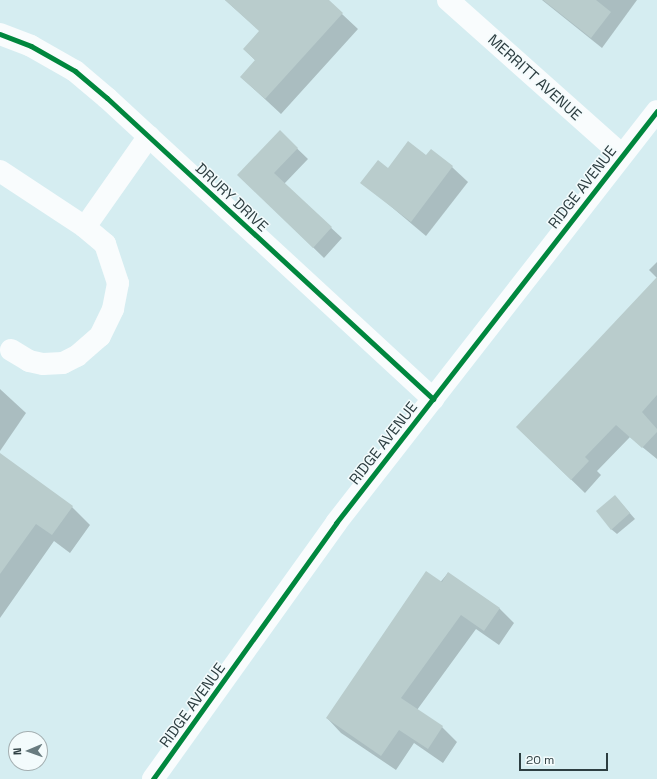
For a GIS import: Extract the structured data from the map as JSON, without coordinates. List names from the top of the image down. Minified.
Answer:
{"streets":{"street":["MERRITT AVENUE","RIDGE AVENUE","DRURY DRIVE"]},"crossings":[["MERRITT AVENUE","RIDGE AVENUE"],["RIDGE AVENUE","DRURY DRIVE"]],"scale_bar":"20 m","north":"left"}
